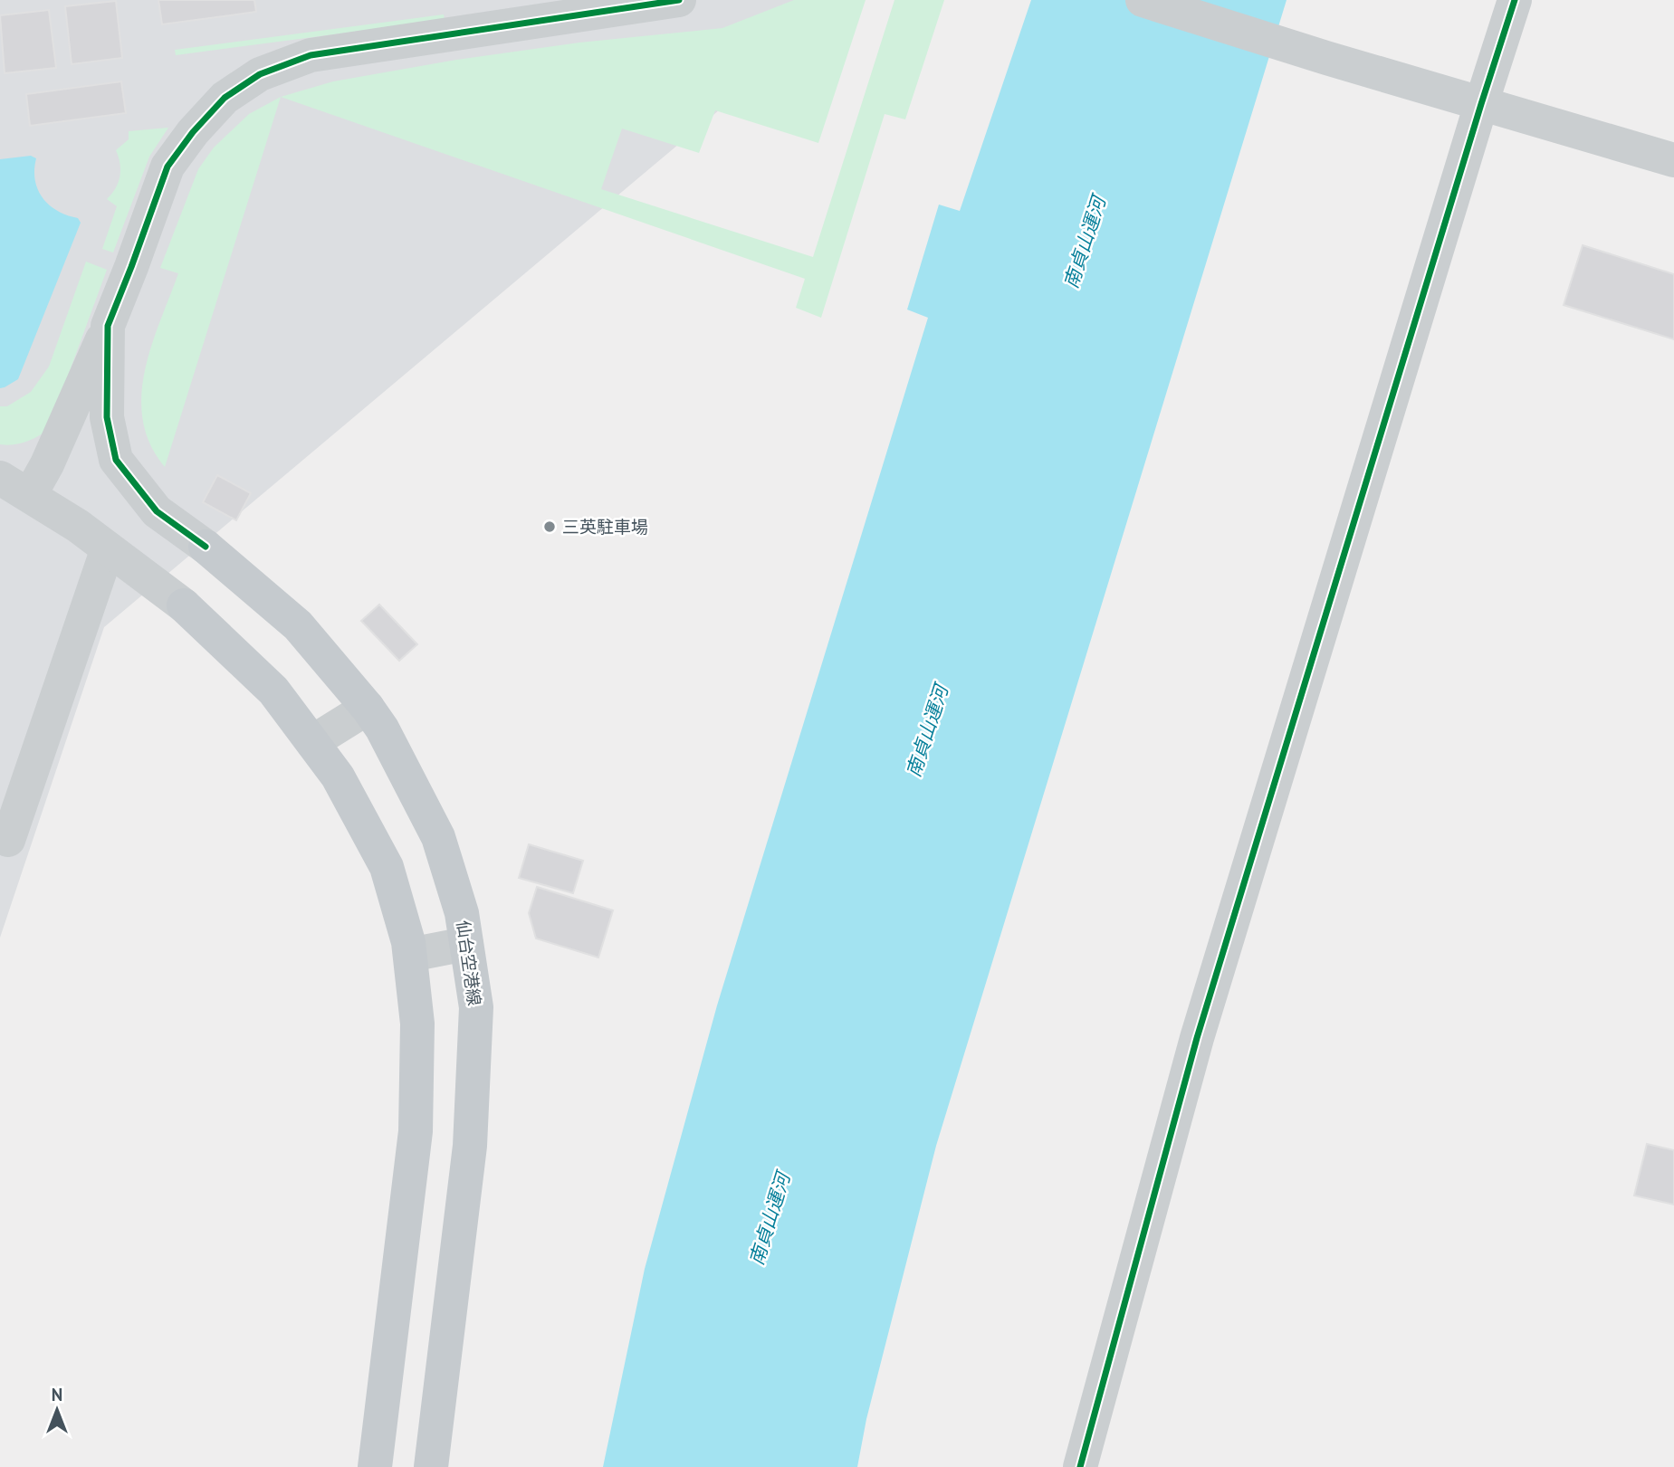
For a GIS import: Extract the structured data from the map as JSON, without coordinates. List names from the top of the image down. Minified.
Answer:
{"streets":{"main road":["仙台空港線"]},"water":["南貞山運河"],"places":["三英駐車場"],"north":"top"}
